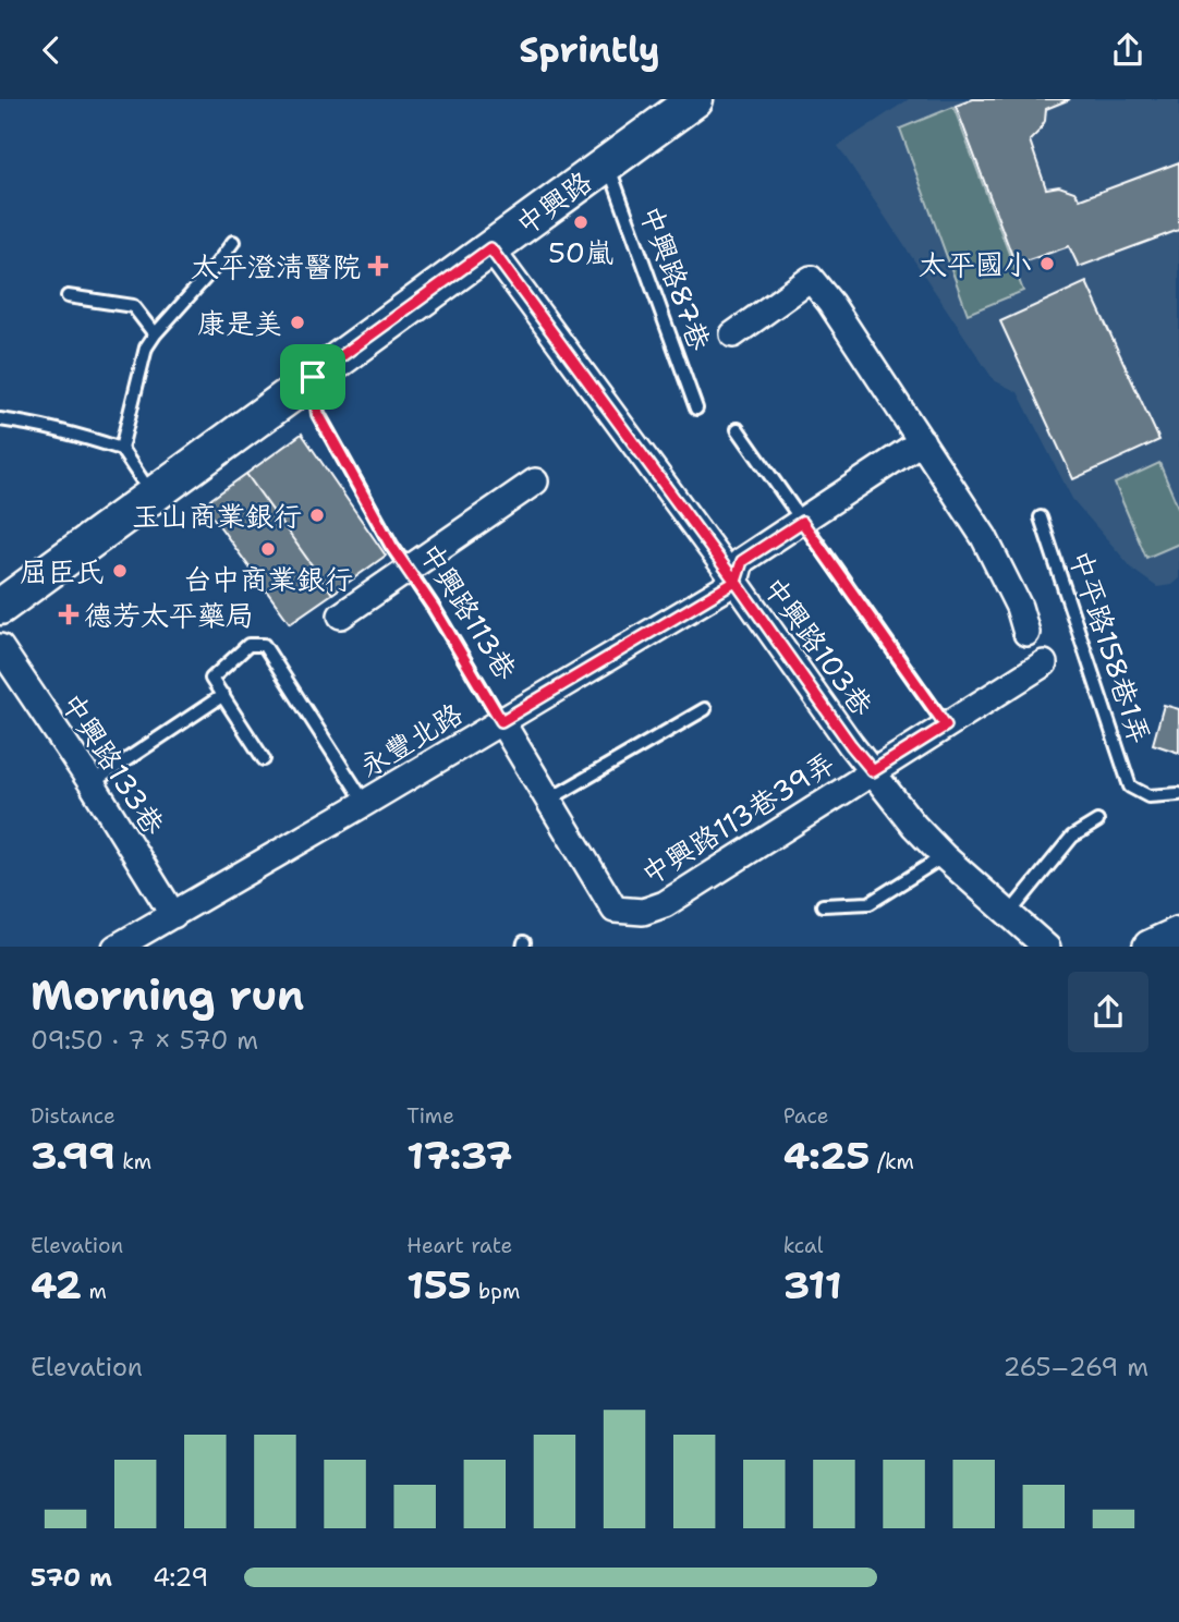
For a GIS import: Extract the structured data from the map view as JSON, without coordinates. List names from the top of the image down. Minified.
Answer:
{"streets":{"main road":["中興路"],"street":["中興路113巷","中興路103巷","永豐北路","中興路133巷","中興路113巷39弄"],"lane":["中興路87巷","中平路158巷1弄"]},"crossings":[["中興路","中興路87巷"],["中興路","中興路113巷"],["中興路","中興路103巷"],["中興路113巷","永豐北路"],["中興路113巷","中興路113巷39弄"],["中興路103巷","永豐北路"],["中興路103巷","中興路113巷39弄"],["永豐北路","中興路133巷"]],"places":{"other":["50嵐","太平國小","康是美","玉山商業銀行","台中商業銀行","屈臣氏"],"health":["太平澄清醫院","德芳太平藥局"]},"page":{"header":"Sprintly","heading":["Morning run","09:50 · 7 × 570 m"],"stats":[["Distance","3.99 km"],["Time","17:37"],["Pace","4:25 /km"],["Elevation","42 m"],["Heart rate","155 bpm"],["kcal","311"]],"chart":["Elevation","265–269 m"],"list":[{"name":"570 m","note":"4:29"}]}}
